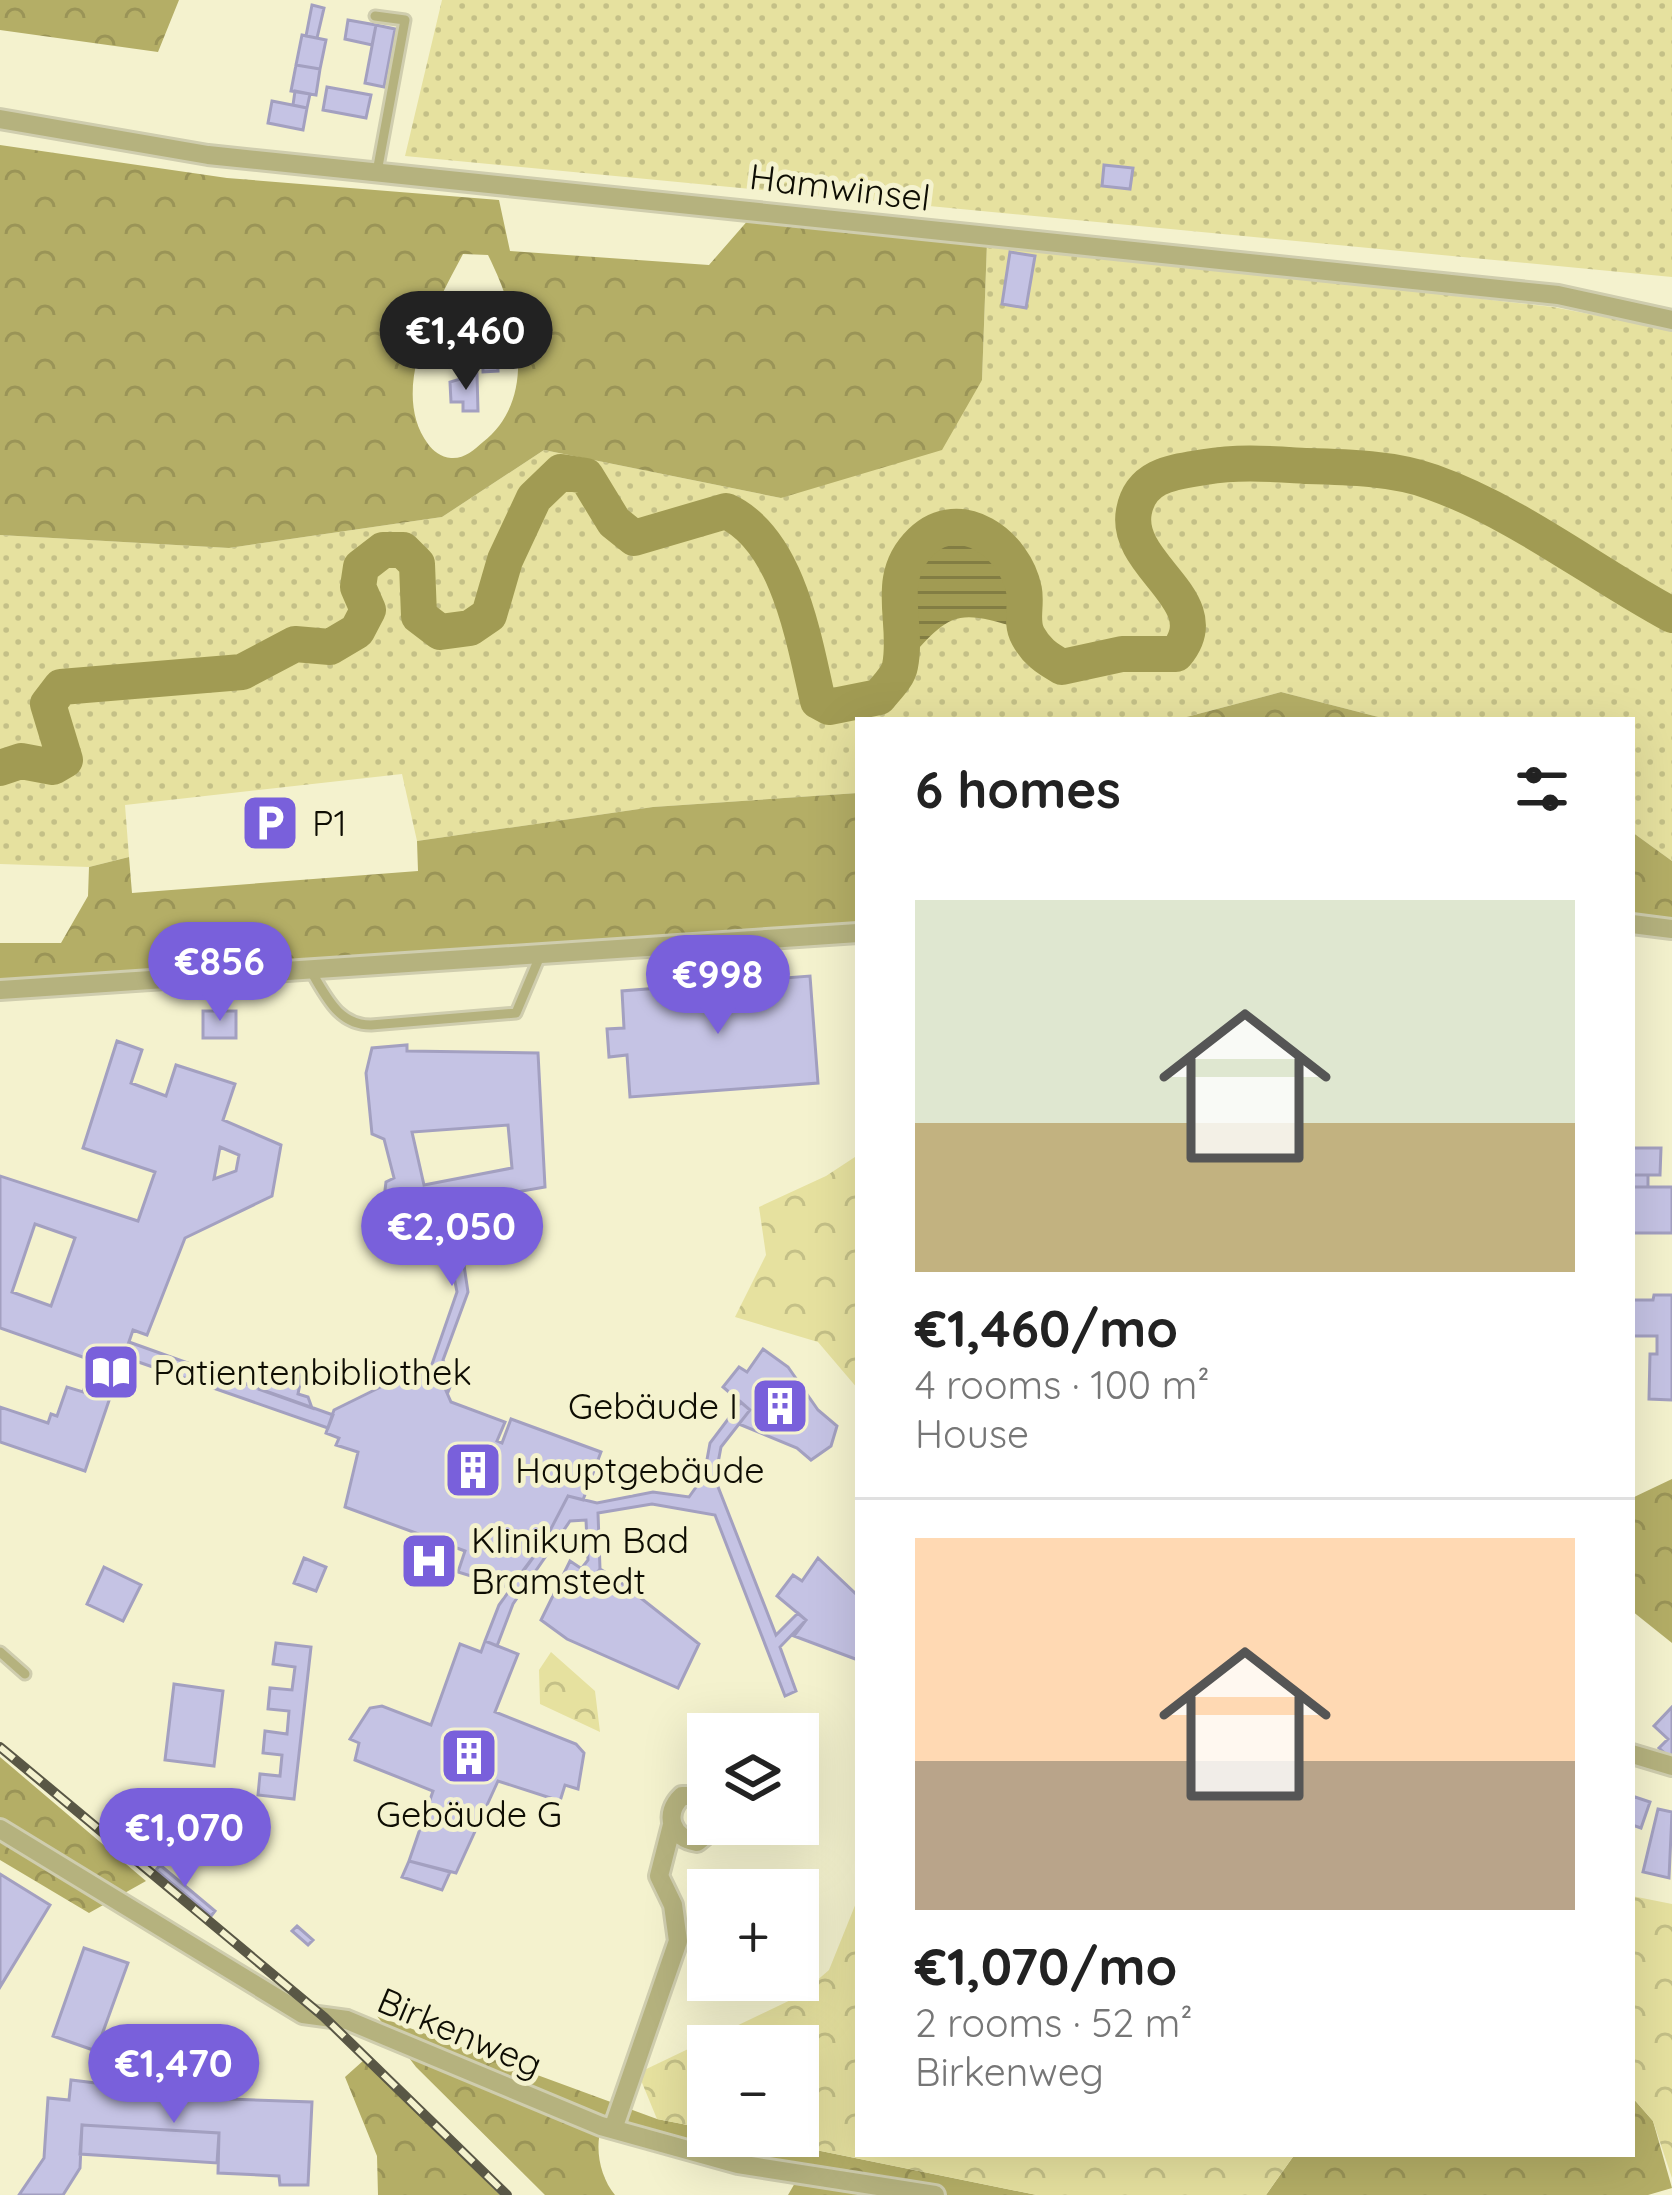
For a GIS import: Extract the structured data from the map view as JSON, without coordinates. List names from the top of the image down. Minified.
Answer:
{"streets":{"street":["Hamwinsel","Birkenweg"]},"places":{"parking":["P1"],"library":["Patientenbibliothek"],"building":["Gebäude I","Hauptgebäude","Gebäude G"],"hospital":["Klinikum Bad Bramstedt"]},"page":{"price":["€1,460","€856","€998","€2,050","€1,070","€1,470"],"heading":"6 homes","list":[{"name":"€1,460/mo","note":"4 rooms · 100 m² · House"},{"name":"€1,070/mo","note":"2 rooms · 52 m² · Birkenweg"}],"map_buttons":["+","−"]}}
